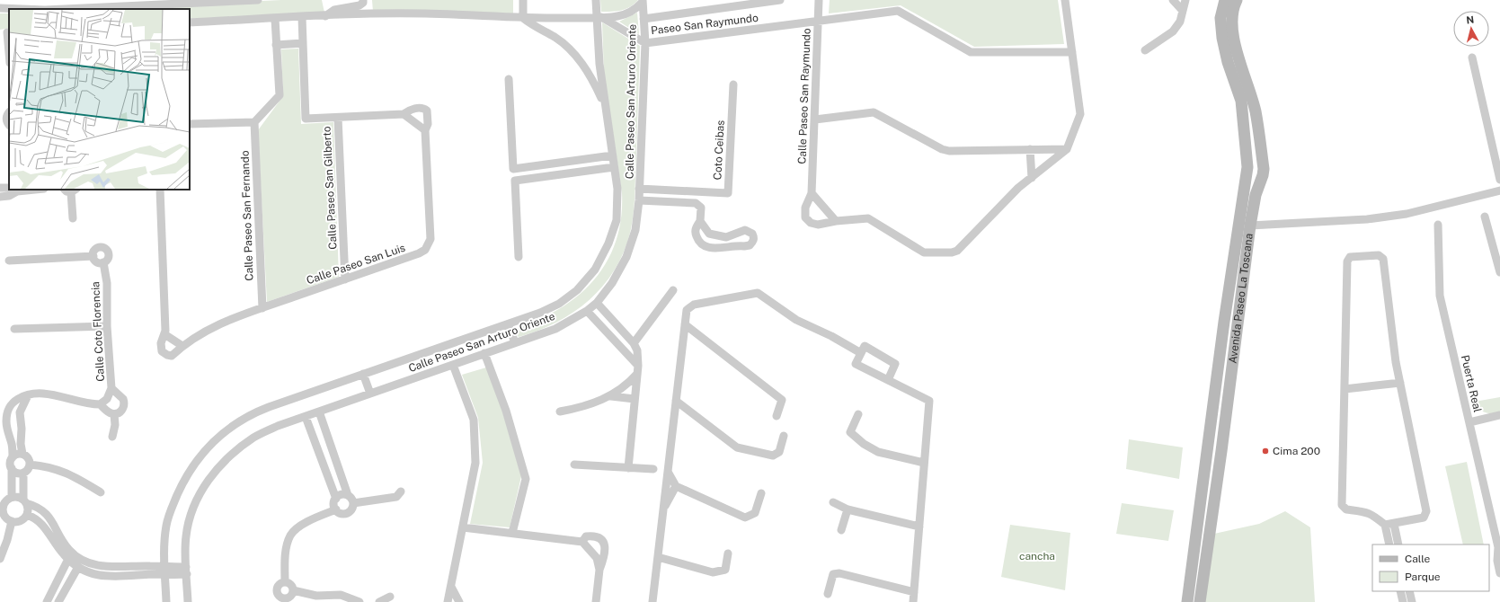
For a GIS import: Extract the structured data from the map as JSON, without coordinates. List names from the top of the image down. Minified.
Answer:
{"streets":{"street":["Paseo San Raymundo","Calle Paseo San Raymundo","Calle Paseo San Arturo Oriente","Coto Ceibas","Calle Paseo San Gilberto","Calle Paseo San Fernando","Calle Paseo San Luis","Avenida Paseo La Toscana","Calle Coto Florencia","Puerta Real"]},"crossings":[["Paseo San Raymundo","Calle Paseo San Raymundo"],["Paseo San Raymundo","Calle Paseo San Arturo Oriente"],["Calle Paseo San Arturo Oriente","Coto Ceibas"],["Calle Paseo San Gilberto","Calle Paseo San Luis"],["Calle Paseo San Fernando","Calle Paseo San Luis"]],"parks":["cancha"],"places":["Cima 200"],"legend":["Calle","Parque"],"north":"top"}
